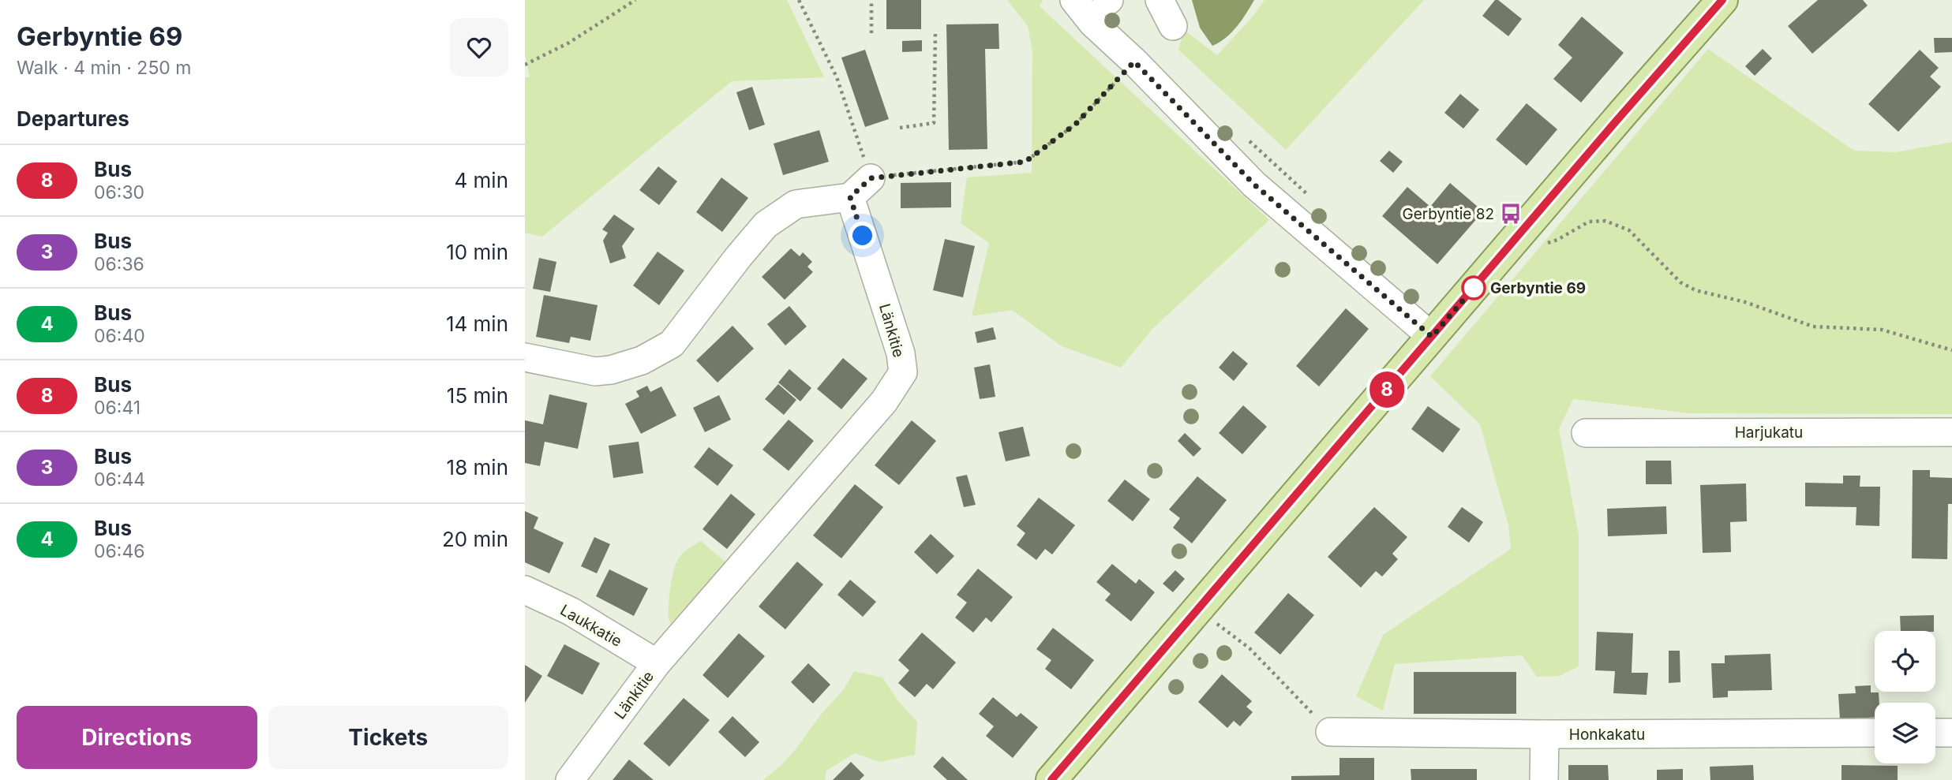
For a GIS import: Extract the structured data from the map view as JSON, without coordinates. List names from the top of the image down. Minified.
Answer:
{"streets":{"street":["Länkitie","Harjukatu","Laukkatie","Honkakatu"]},"crossings":[["Länkitie","Laukkatie"]],"places":{"bus stop":["Gerbyntie 82"],"other":["Gerbyntie 69"]},"lines":["bus line 8"],"page":{"heading":[["Gerbyntie 69","Walk · 4 min · 250 m"],"Departures"],"on_map":"8","list":[{"mark":"8","name":"Bus","note":"06:30","value":"4 min"},{"mark":"3","name":"Bus","note":"06:36","value":"10 min"},{"mark":"4","name":"Bus","note":"06:40","value":"14 min"},{"mark":"8","name":"Bus","note":"06:41","value":"15 min"},{"mark":"3","name":"Bus","note":"06:44","value":"18 min"},{"mark":"4","name":"Bus","note":"06:46","value":"20 min"}],"buttons":["Directions","Tickets"]}}
